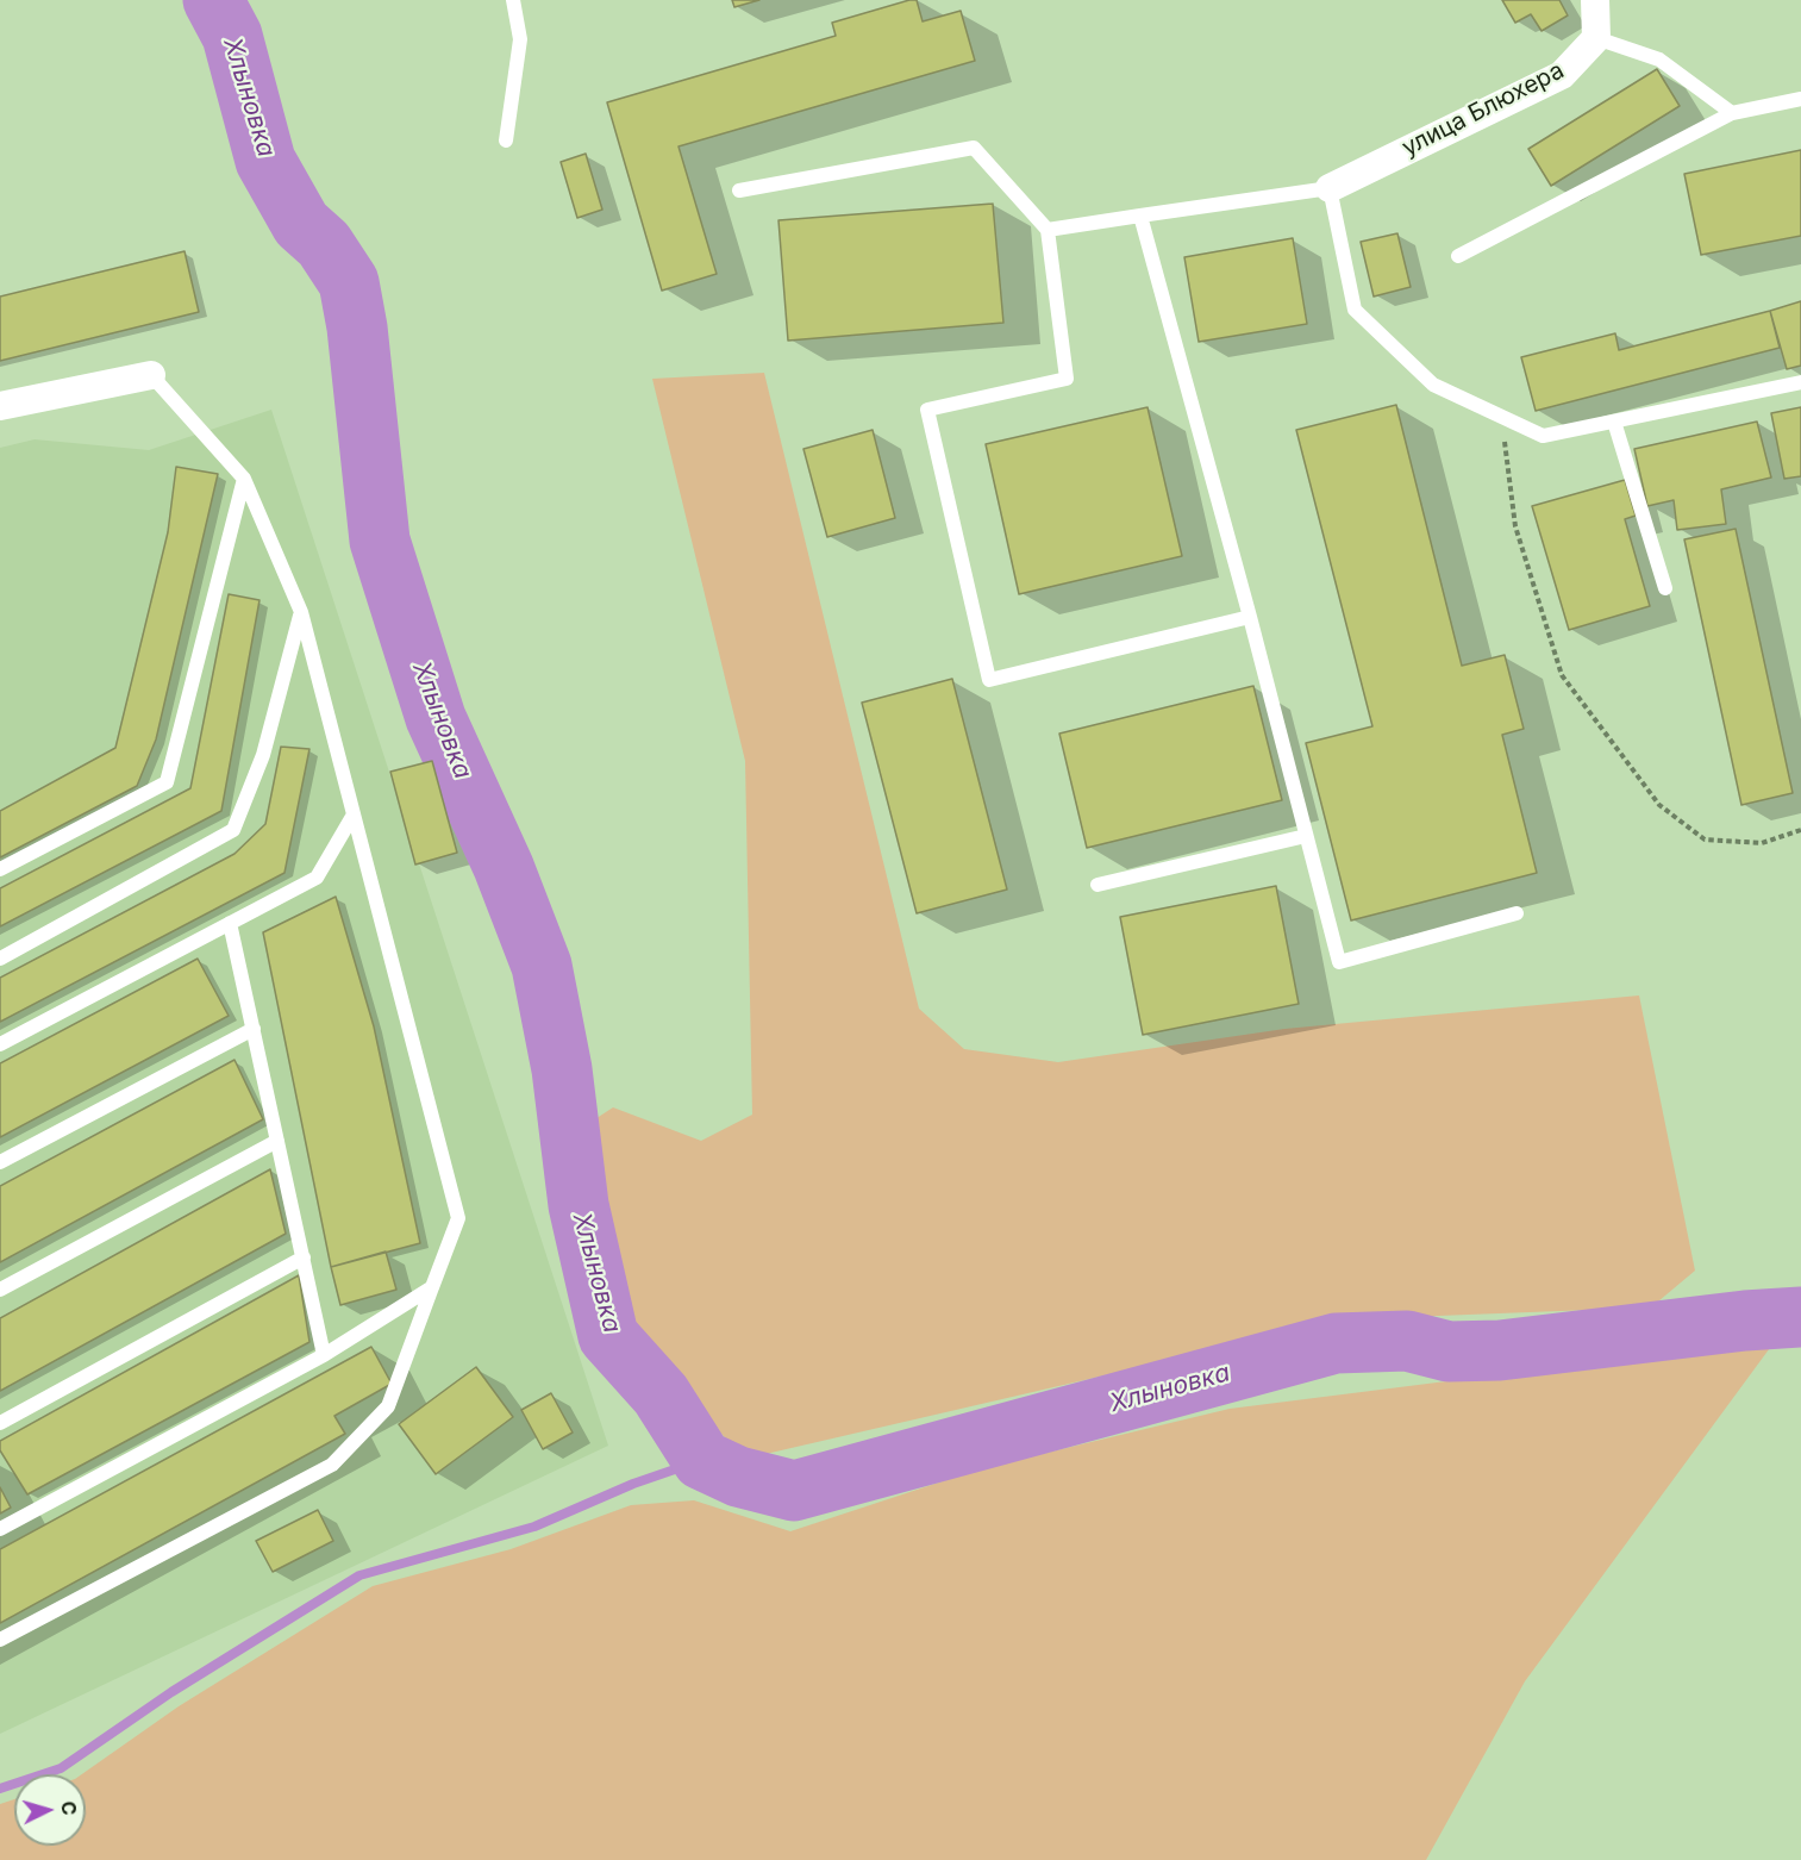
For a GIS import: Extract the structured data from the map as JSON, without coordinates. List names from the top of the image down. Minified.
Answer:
{"streets":{"street":["улица Блюхера"]},"water":["Хлыновка"],"north":"right"}
